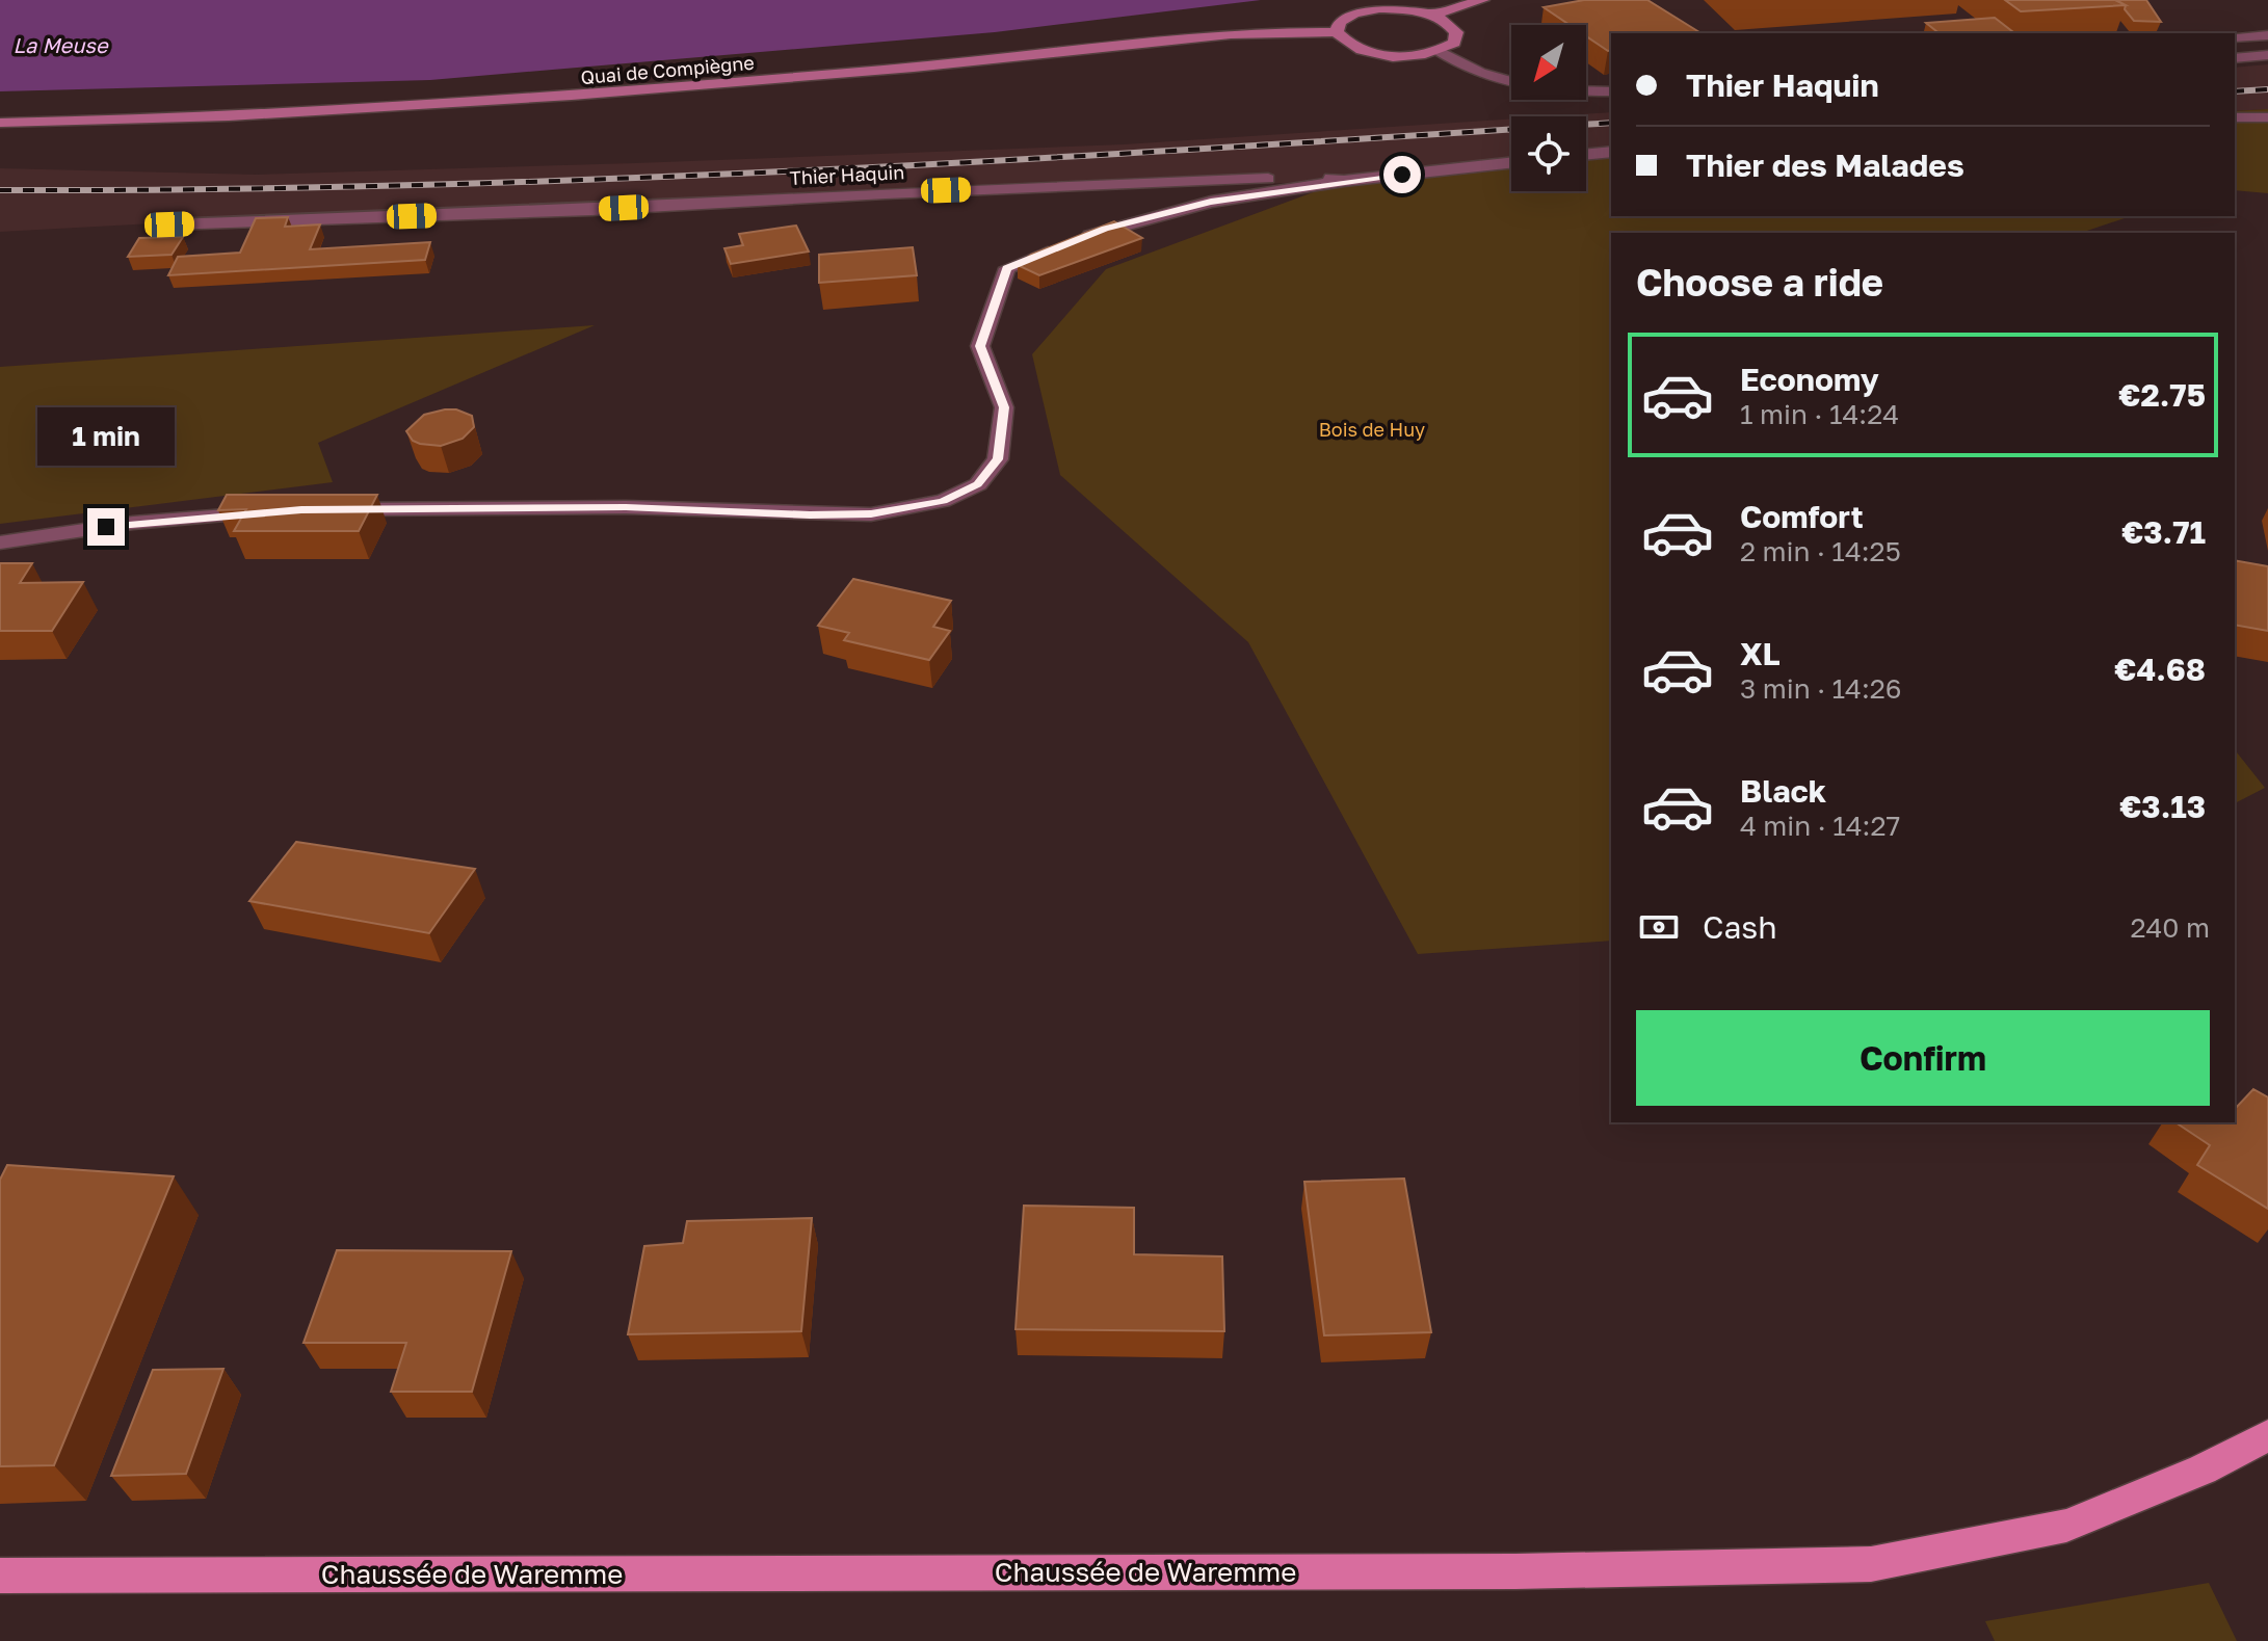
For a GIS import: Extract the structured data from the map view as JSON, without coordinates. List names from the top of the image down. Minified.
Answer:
{"streets":{"main road":["Quai de Compiègne","Chaussée de Waremme"],"street":["Thier Haquin"]},"water":["La Meuse"],"parks":["Bois de Huy"],"north":"bottom left","page":{"banner":["Thier Haquin","Thier des Malades"],"heading":"Choose a ride","list":[{"name":"Economy","note":"1 min · 14:24","value":"€2.75"},{"name":"Comfort","note":"2 min · 14:25","value":"€3.71"},{"name":"XL","note":"3 min · 14:26","value":"€4.68"},{"name":"Black","note":"4 min · 14:27","value":"€3.13"}],"bubble":"1 min","pay":["Cash","240 m"],"buttons":"Confirm"}}
